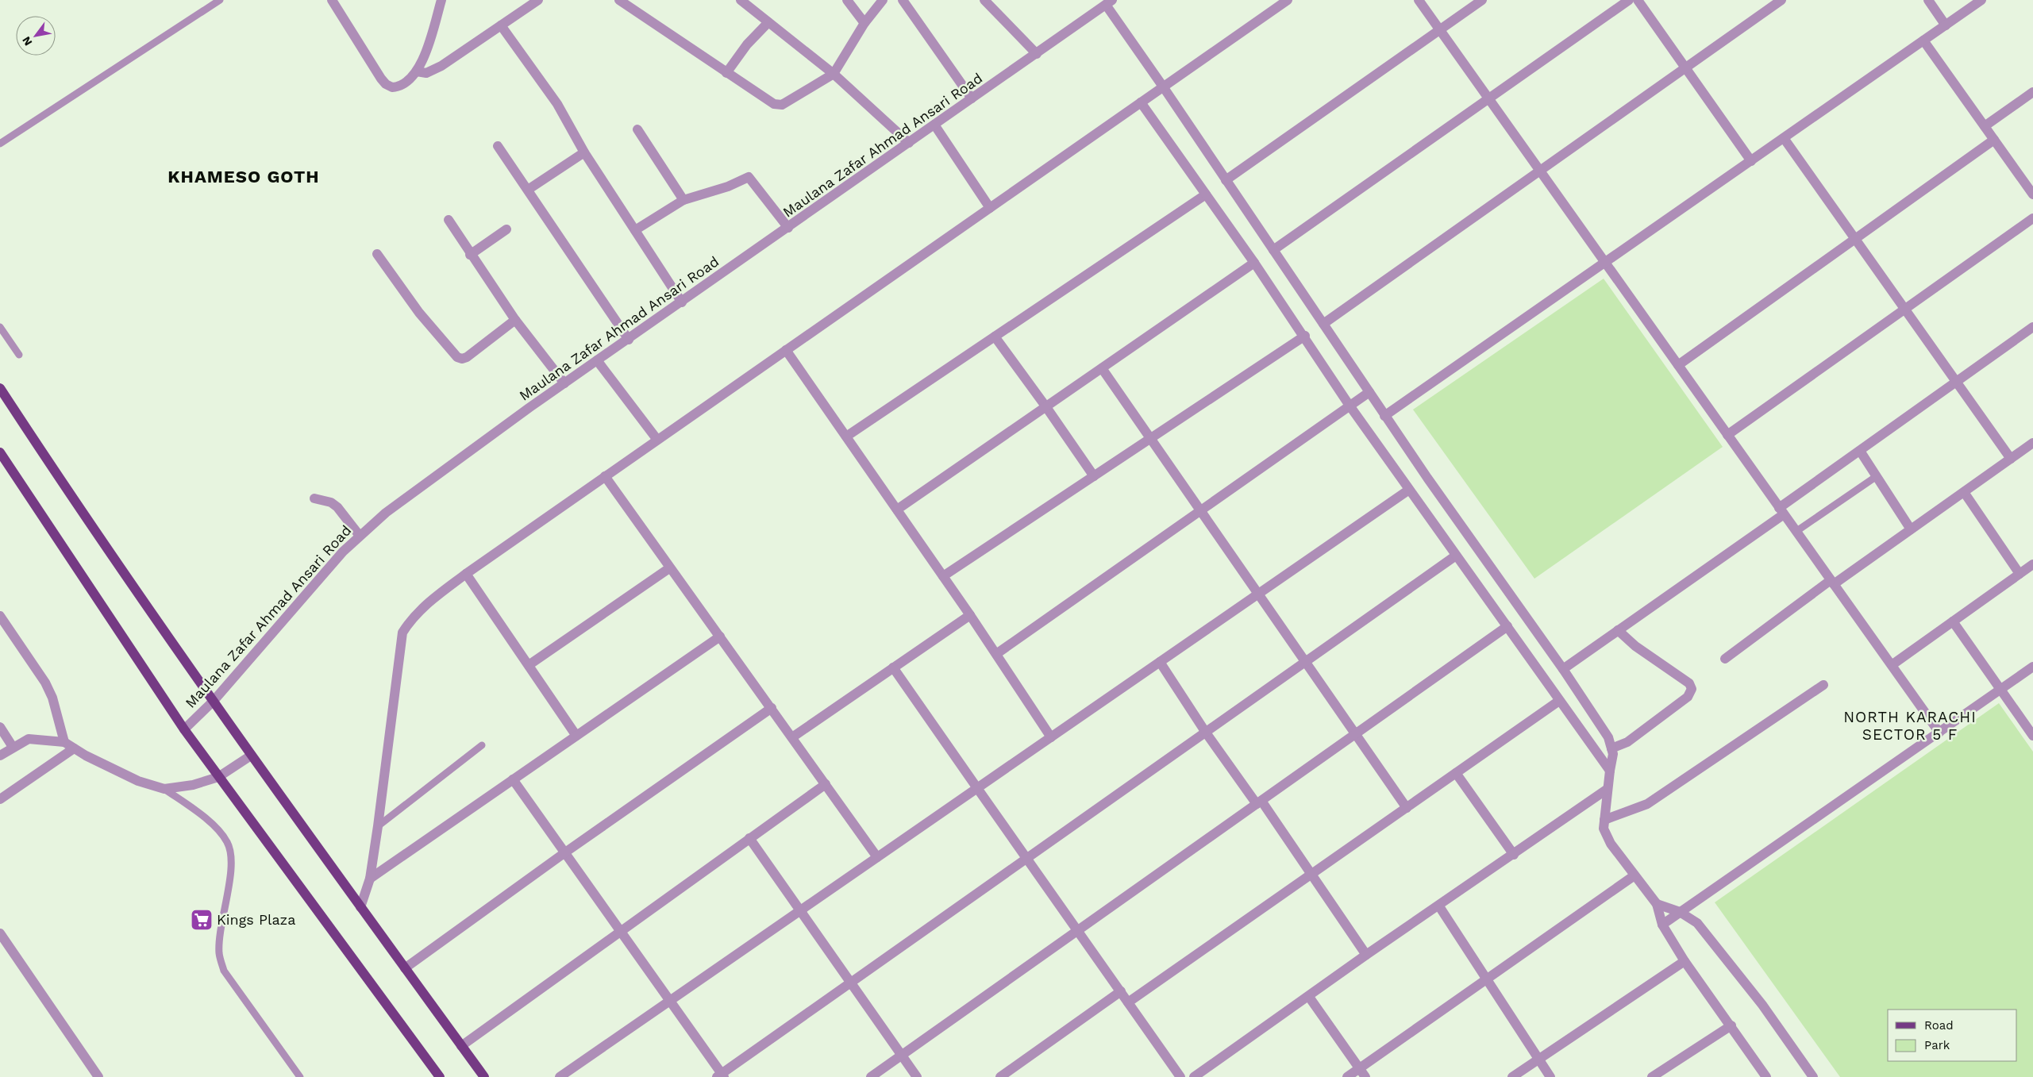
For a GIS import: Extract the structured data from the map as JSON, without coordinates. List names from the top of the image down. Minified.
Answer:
{"streets":{"street":["Maulana Zafar Ahmad Ansari Road"]},"districts":["KHAMESO GOTH","NORTH KARACHI SECTOR 5 F"],"places":{"supermarket":["Kings Plaza"]},"legend":["Road","Park"],"north":"bottom left"}
